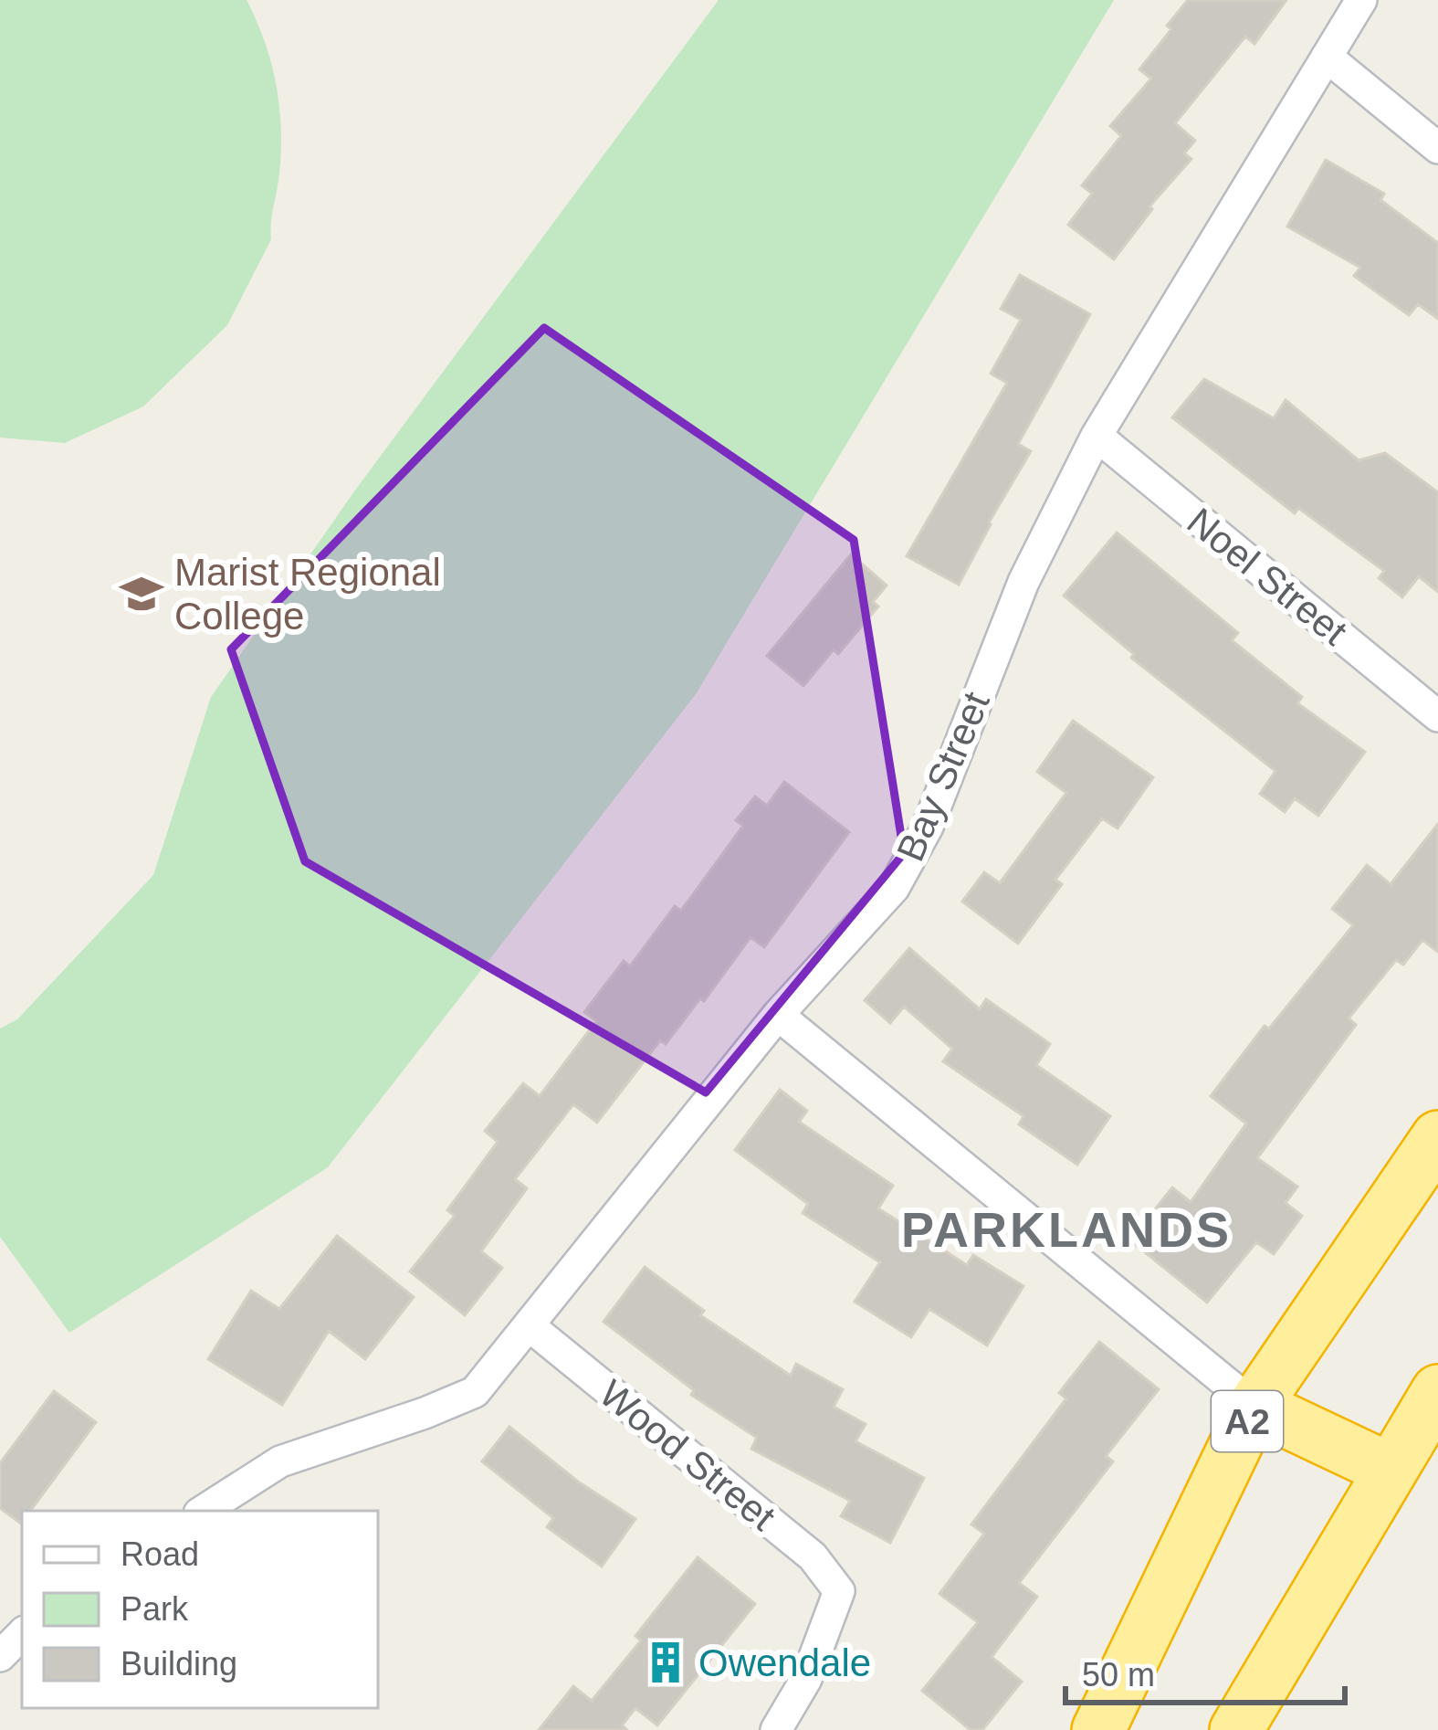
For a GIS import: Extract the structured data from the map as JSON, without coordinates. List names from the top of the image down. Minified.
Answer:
{"streets":{"highway":["A2"],"street":["Noel Street","Bay Street","Wood Street"]},"crossings":[["Noel Street","Bay Street"],["Bay Street","Wood Street"]],"districts":["PARKLANDS"],"places":{"school or university":["Marist Regional College"],"building":["Owendale"]},"legend":["Road","Park","Building"],"scale_bar":"50 m"}
